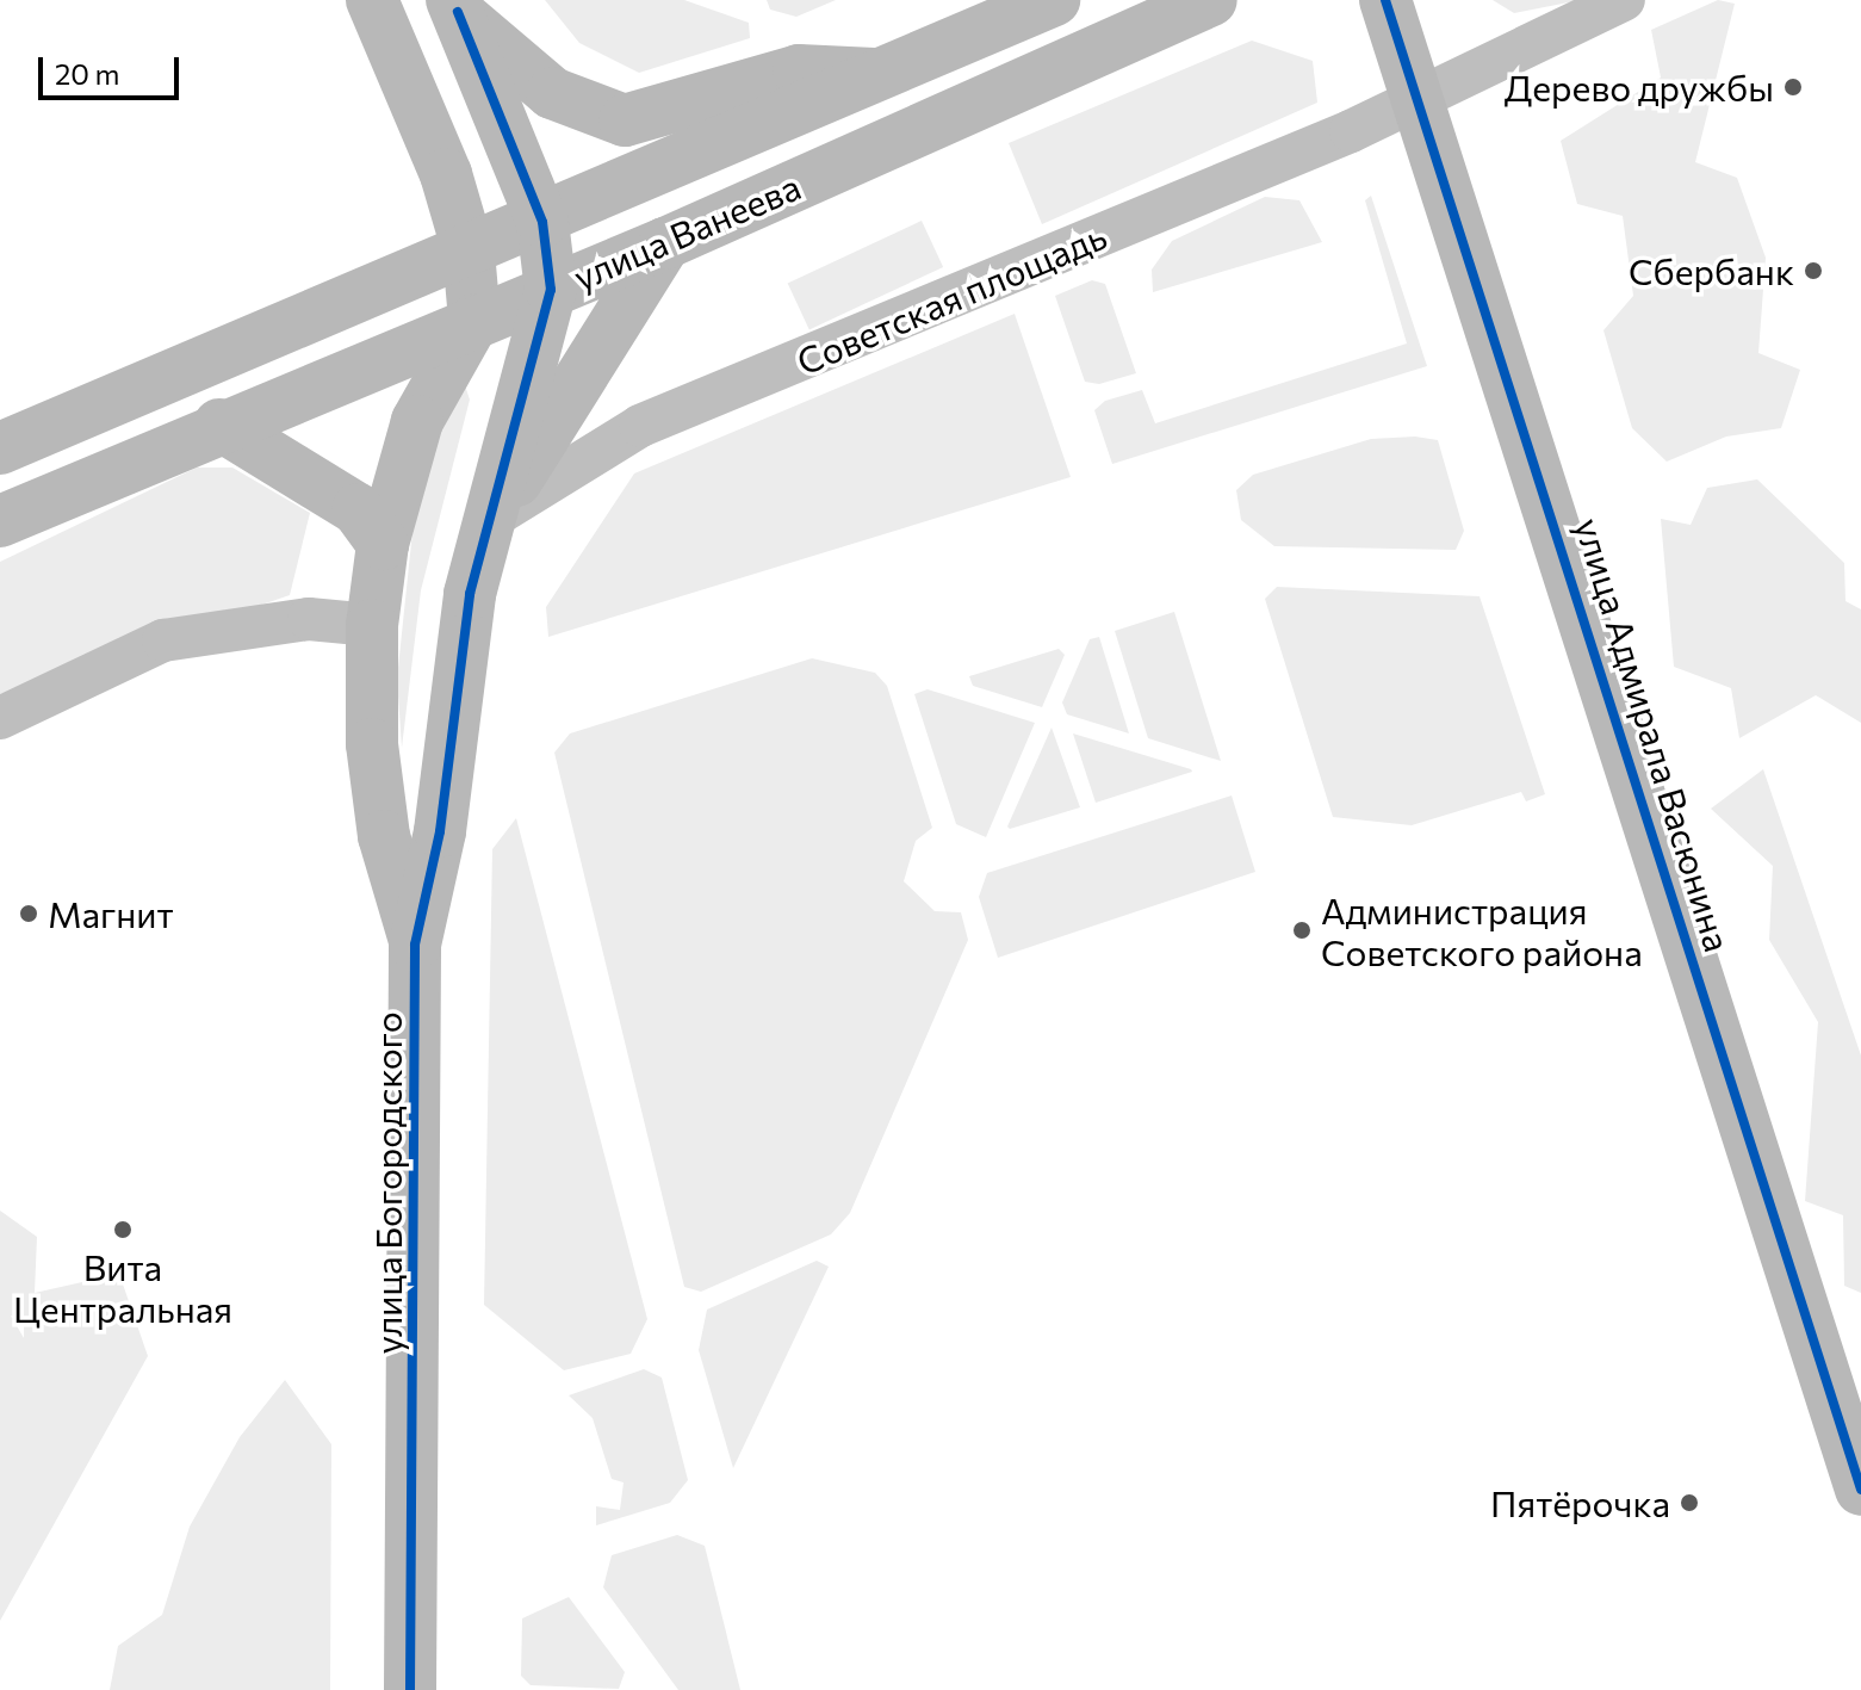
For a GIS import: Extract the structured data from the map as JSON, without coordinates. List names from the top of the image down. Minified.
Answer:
{"streets":{"street":["улица Ванеева","Советская площадь","улица Адмирала Васюнина","улица Богородского"]},"crossings":[["улица Ванеева","улица Богородского"],["Советская площадь","улица Адмирала Васюнина"],["Советская площадь","улица Богородского"]],"places":["Дерево дружбы","Сбербанк","Магнит","Администрация Советского района","Вита Центральная","Пятёрочка"],"scale_bar":"20 m"}
